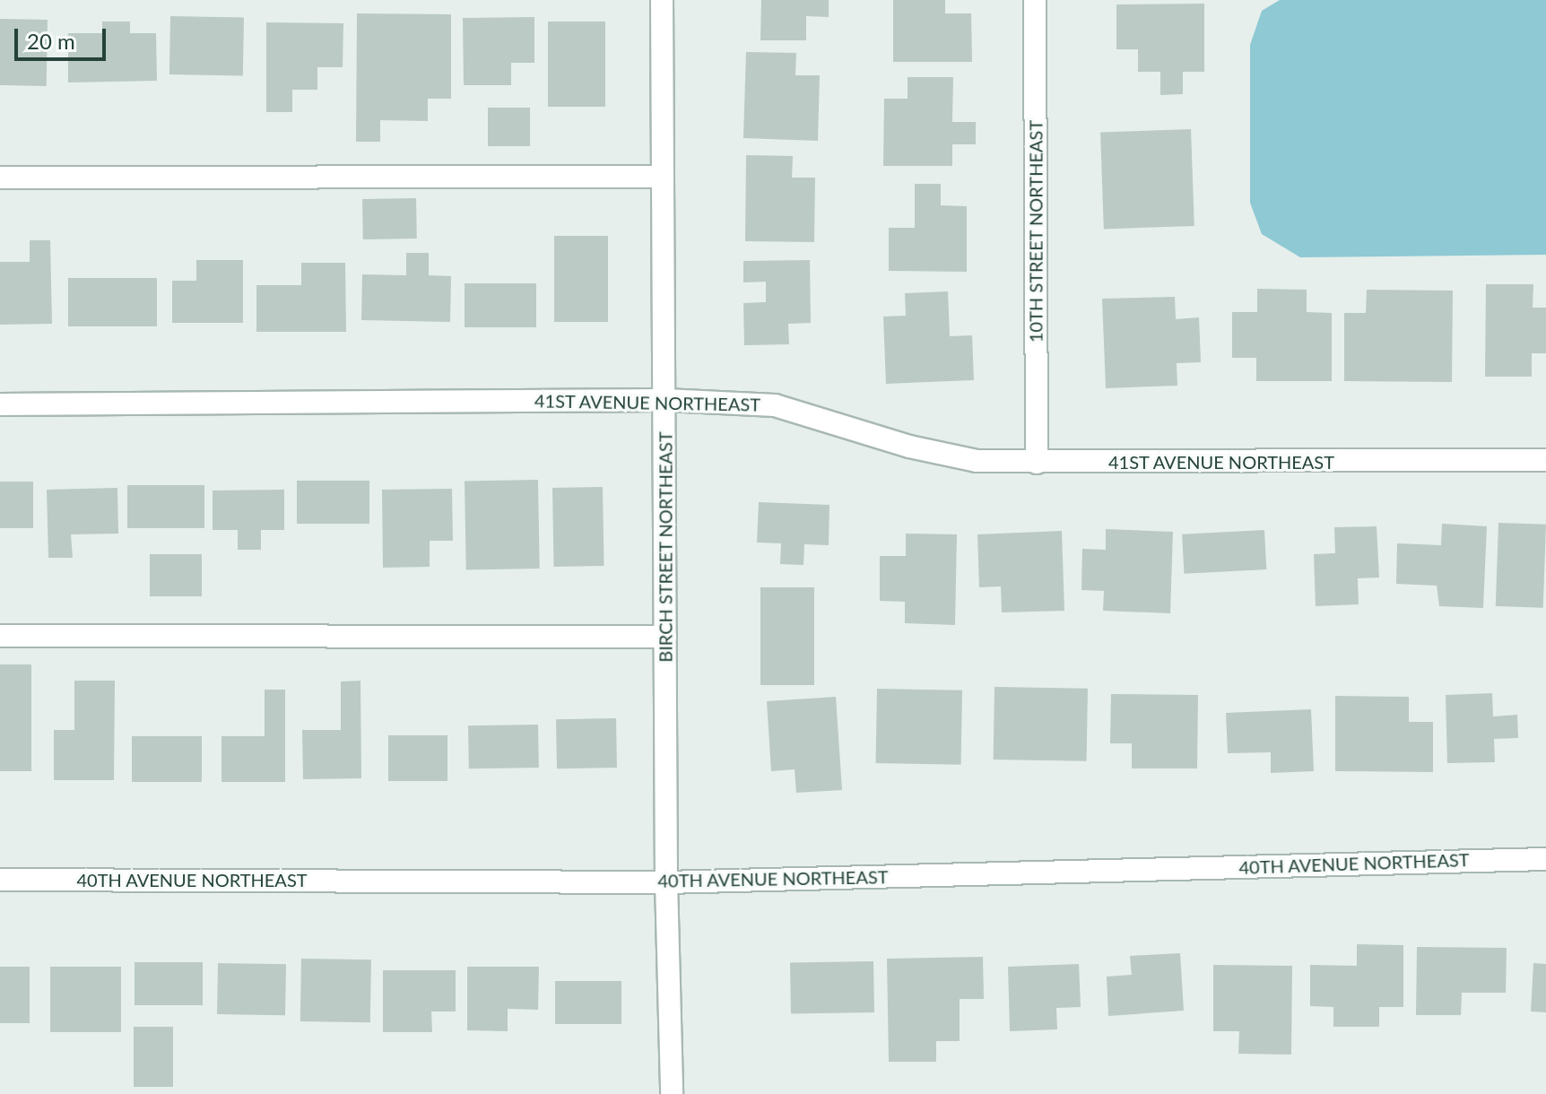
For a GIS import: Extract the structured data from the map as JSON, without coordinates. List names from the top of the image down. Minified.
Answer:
{"streets":{"street":["10TH STREET NORTHEAST","41ST AVENUE NORTHEAST","BIRCH STREET NORTHEAST","40TH AVENUE NORTHEAST"]},"crossings":[["10TH STREET NORTHEAST","41ST AVENUE NORTHEAST"],["41ST AVENUE NORTHEAST","BIRCH STREET NORTHEAST"],["BIRCH STREET NORTHEAST","40TH AVENUE NORTHEAST"]],"scale_bar":"20 m"}
